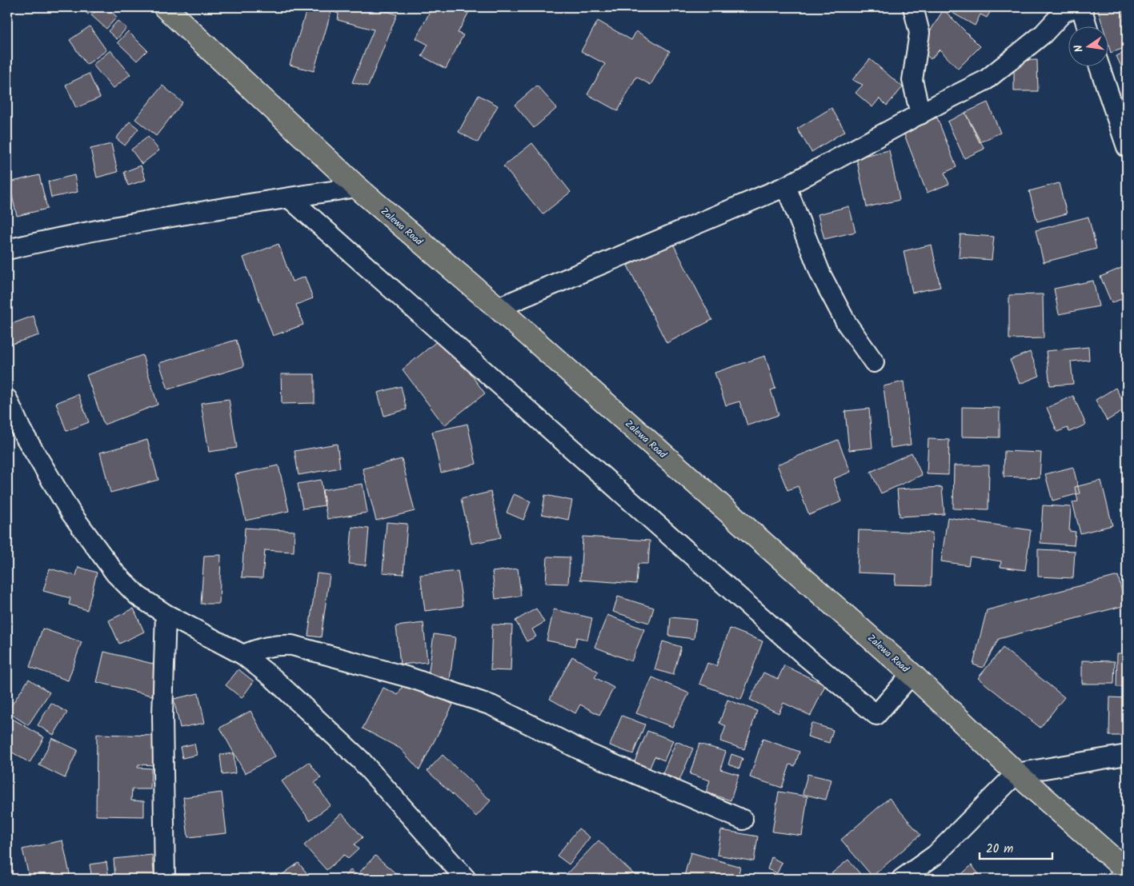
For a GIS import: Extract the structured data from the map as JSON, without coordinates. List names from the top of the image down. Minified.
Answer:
{"streets":{"highway":["Zalewa Road"]},"scale_bar":"20 m","north":"left"}
